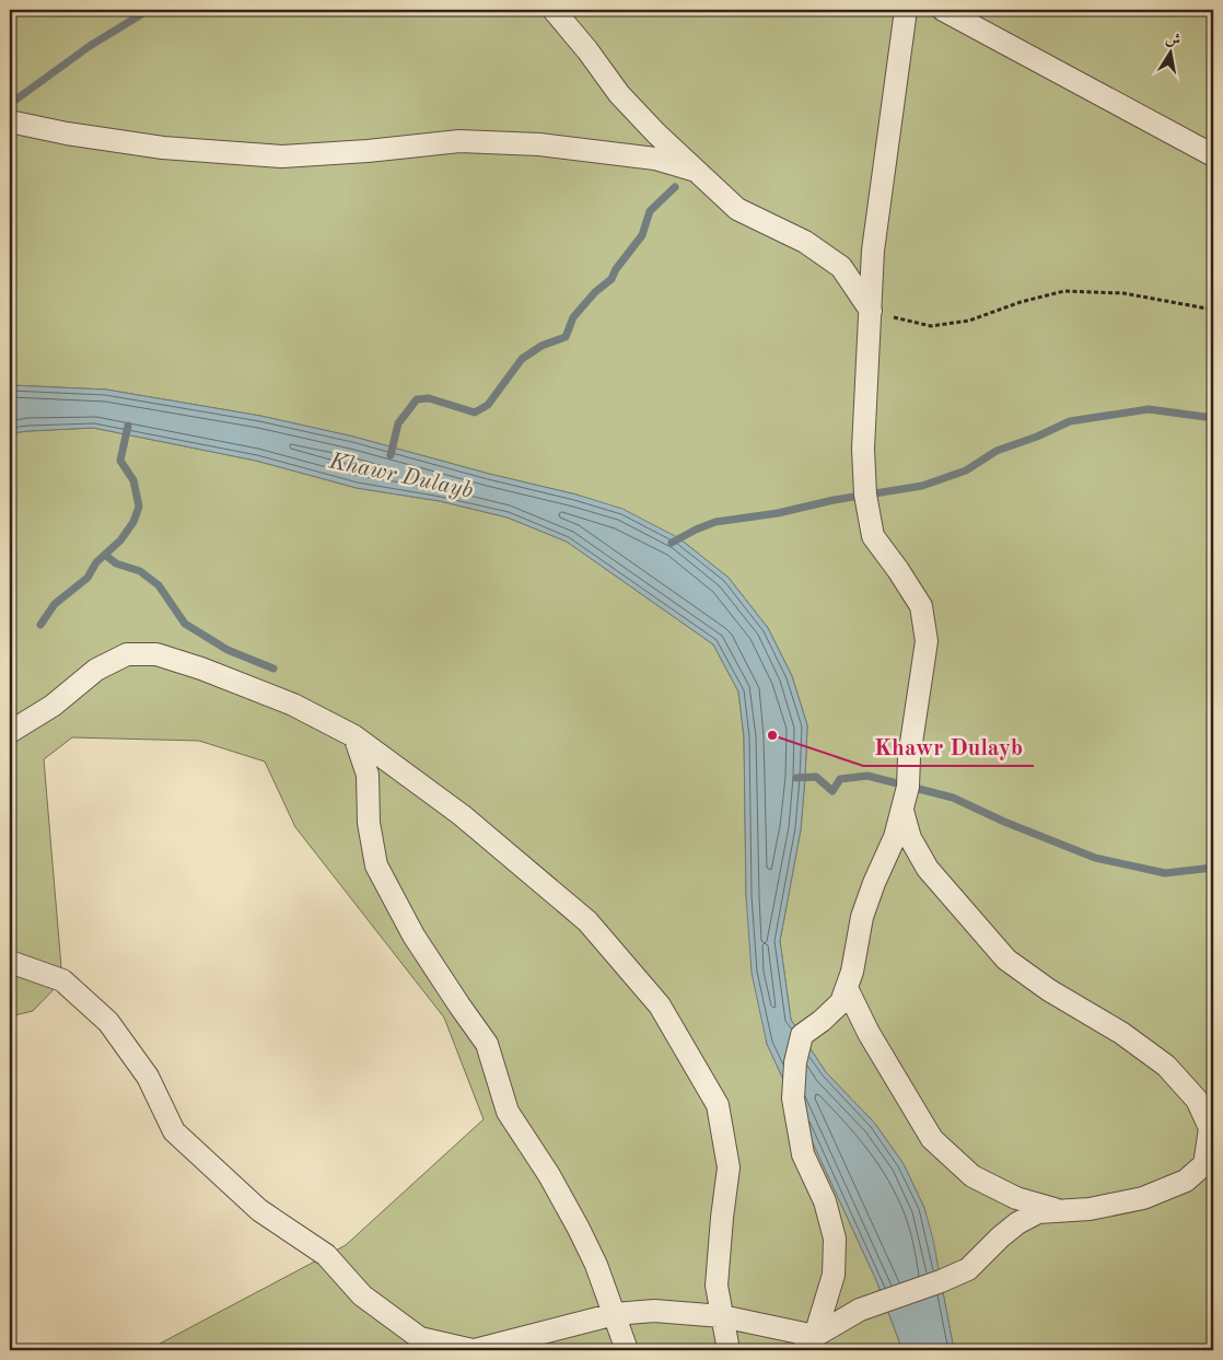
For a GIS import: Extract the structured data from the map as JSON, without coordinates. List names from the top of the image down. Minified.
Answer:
{"water":["Khawr Dulayb"],"places":["Khawr Dulayb"],"north":"top"}
